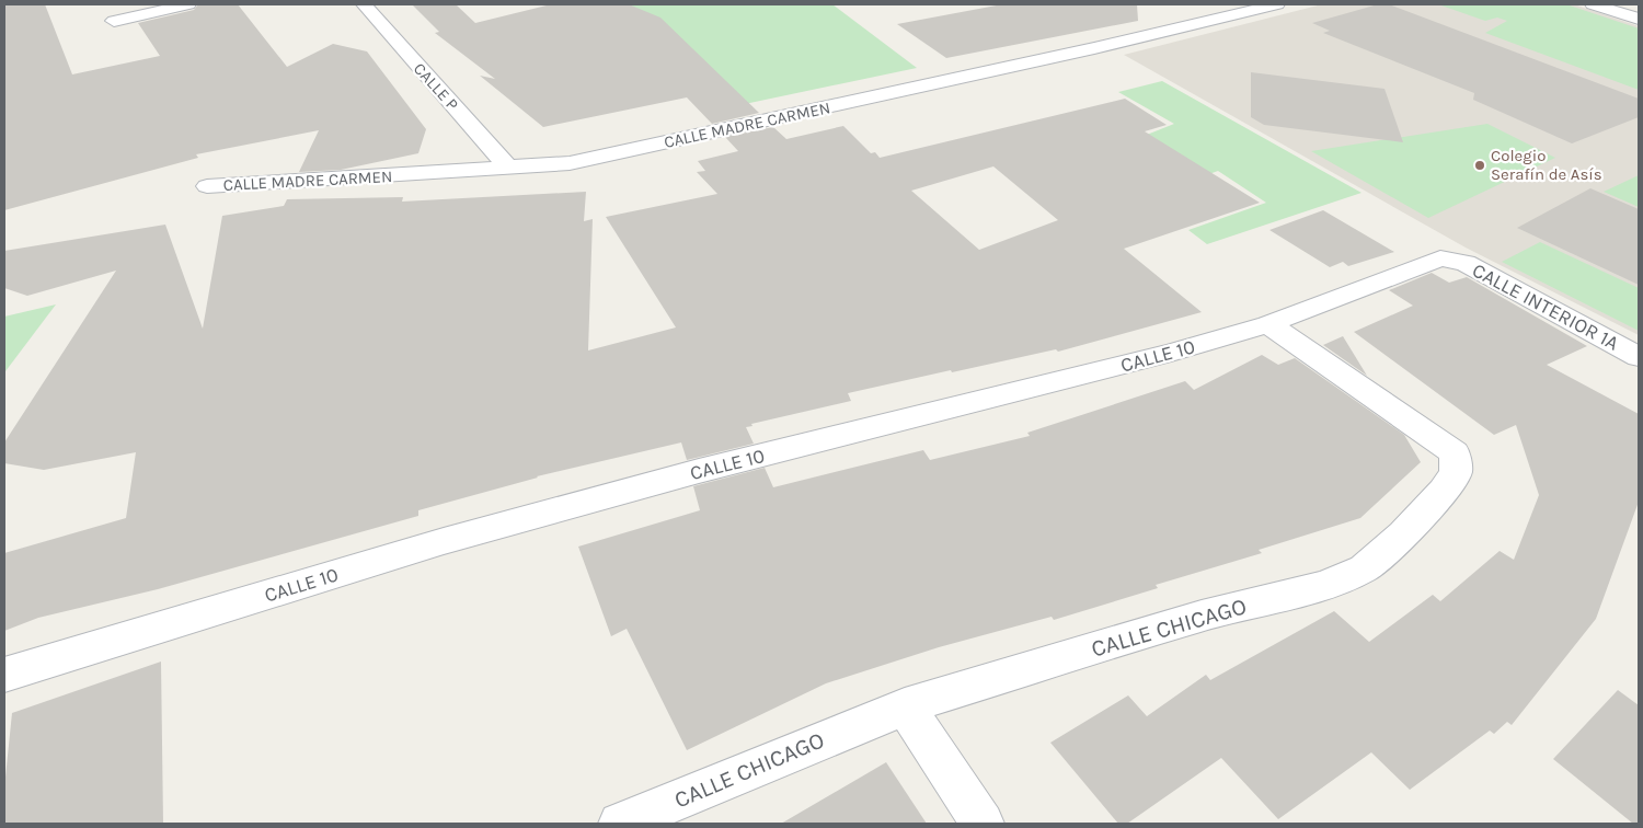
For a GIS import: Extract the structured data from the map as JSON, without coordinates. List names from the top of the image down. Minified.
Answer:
{"streets":{"street":["CALLE P","CALLE MADRE CARMEN","CALLE INTERIOR 1A","CALLE 10","CALLE CHICAGO"]},"crossings":[["CALLE P","CALLE MADRE CARMEN"],["CALLE INTERIOR 1A","CALLE 10"],["CALLE 10","CALLE CHICAGO"]],"places":["Colegio Serafín de Asís"]}
